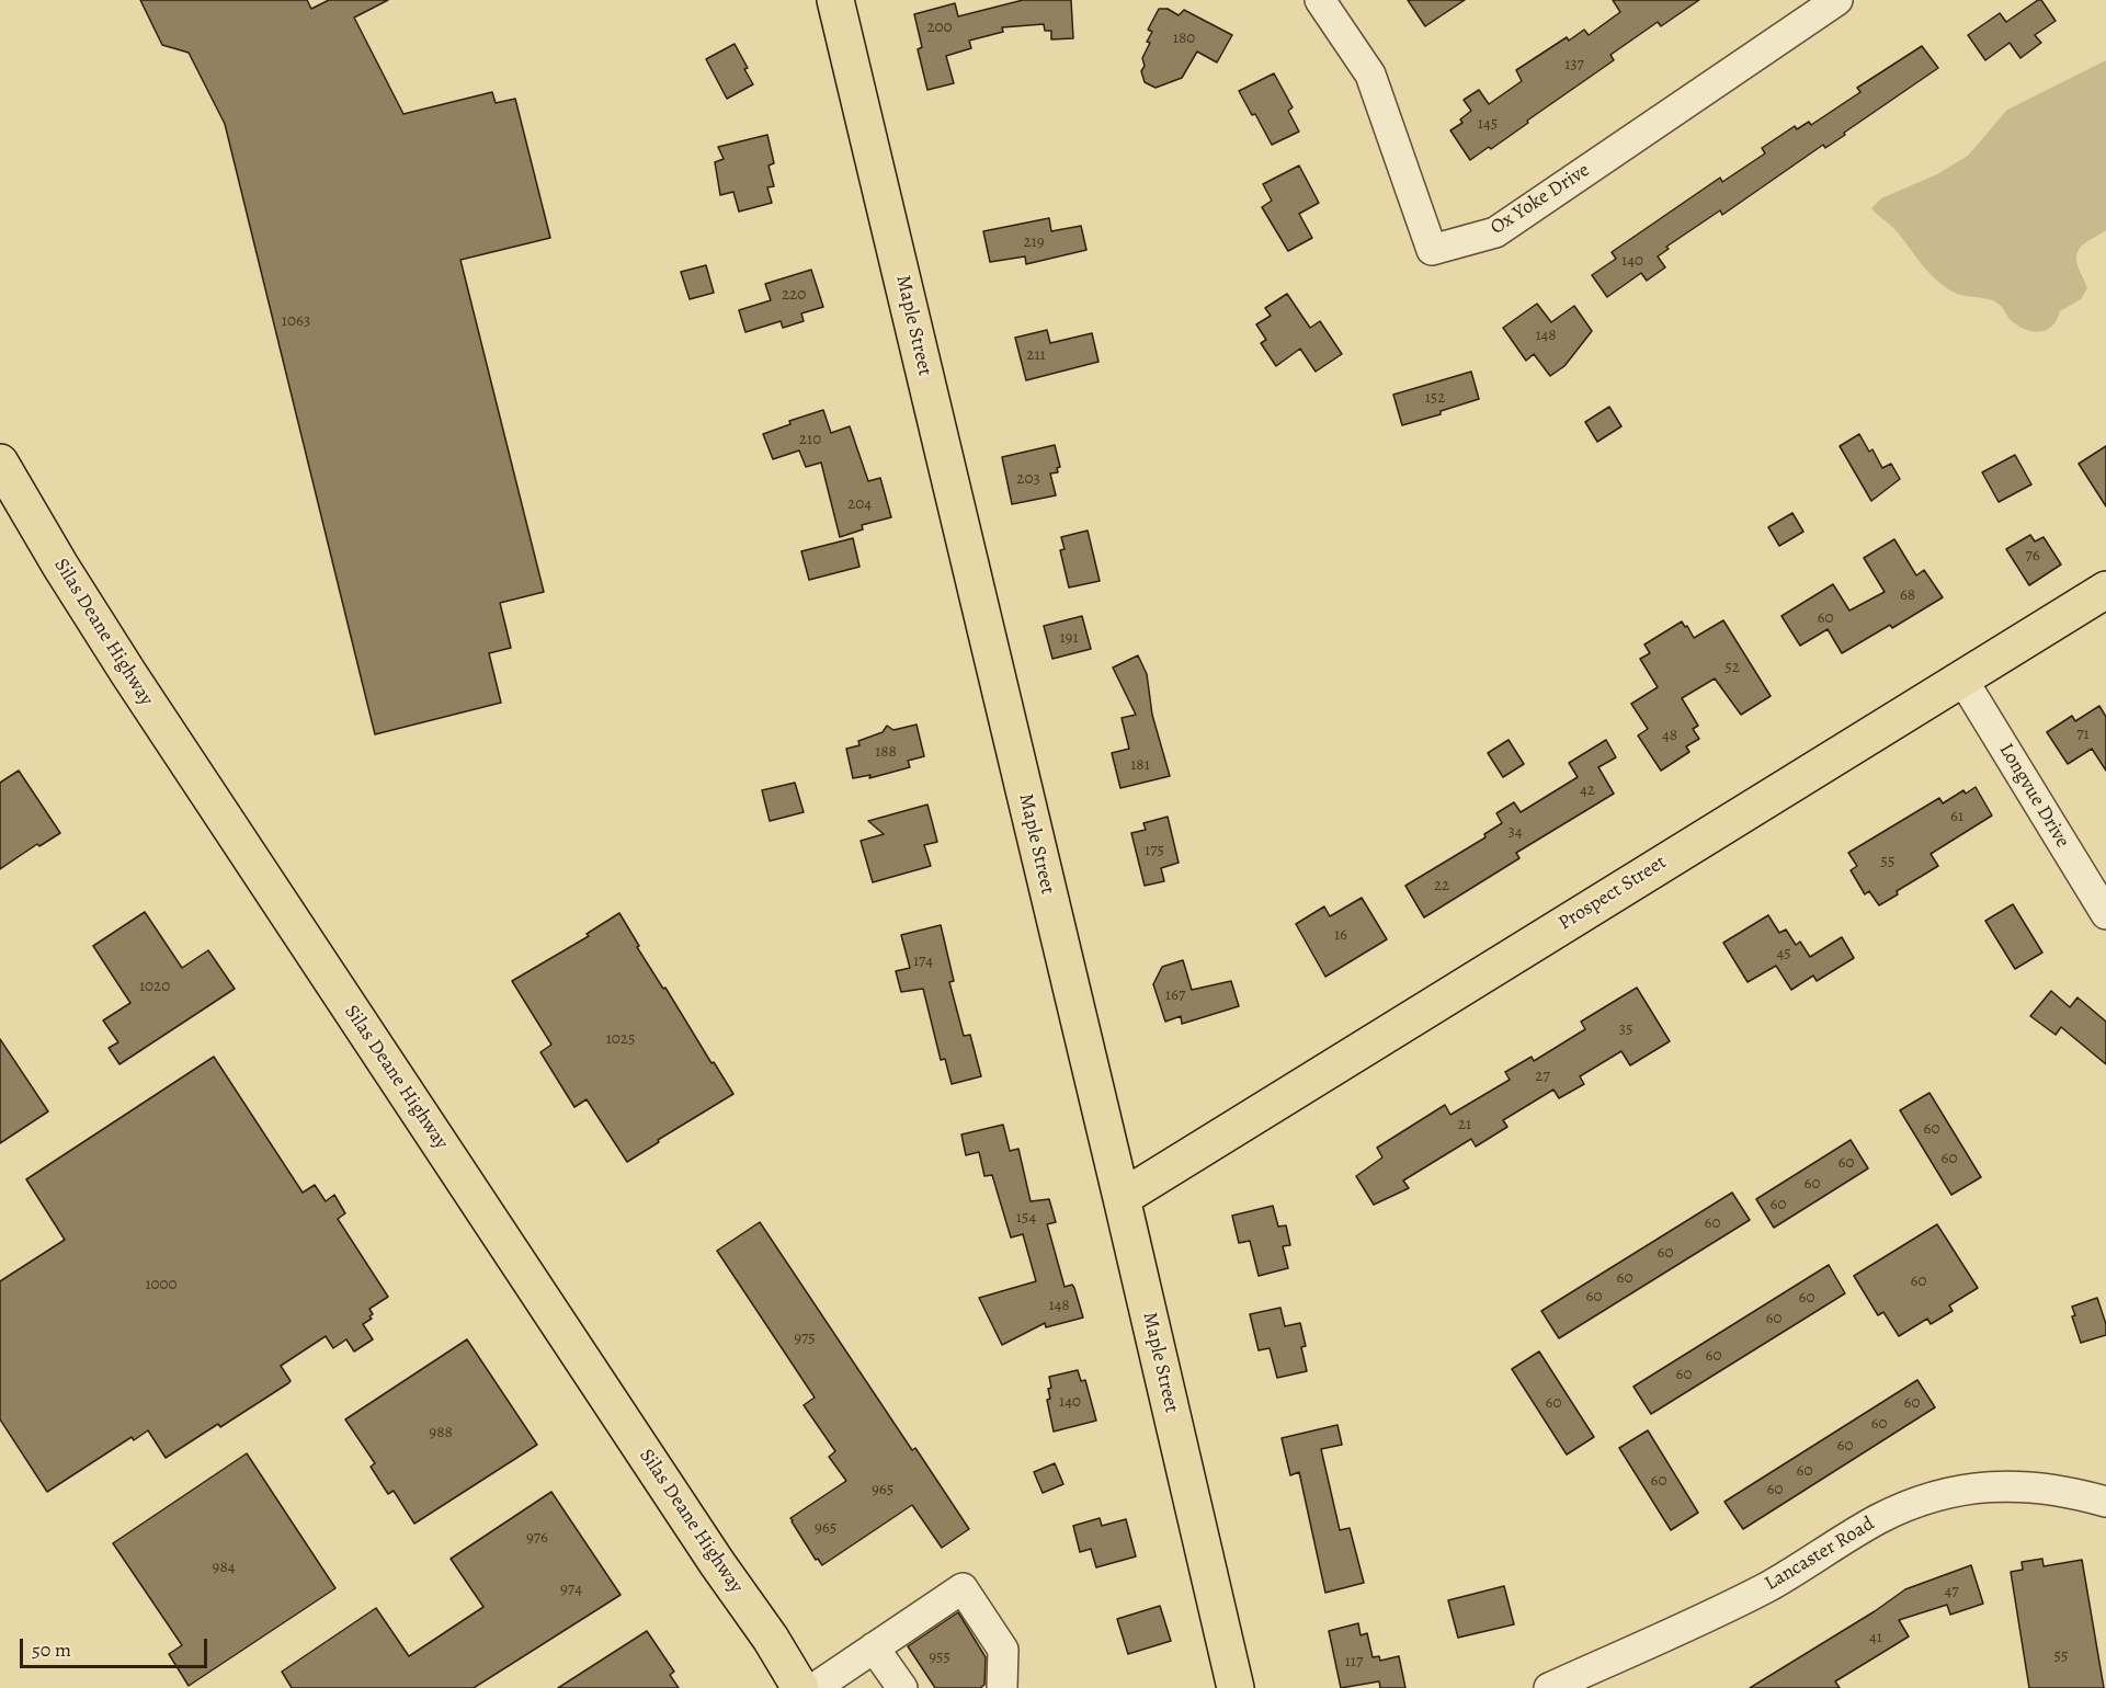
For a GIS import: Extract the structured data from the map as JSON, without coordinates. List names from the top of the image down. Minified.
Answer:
{"streets":{"main road":["Maple Street","Silas Deane Highway","Prospect Street"],"street":["Ox Yoke Drive","Longvue Drive","Lancaster Road"]},"crossings":[["Maple Street","Prospect Street"],["Longvue Drive","Prospect Street"]],"house_numbers":["200","180","137","145","219","140","220","1063","148","211","152","210","203","204","76","68","60","191","52","71","48","188","181","42","61","34","175","55","22","16","45","174","1020","167","35","1025","27","21","60","60","60","60","60","154","60","60","60","60","1000","60","60","148","60","975","60","60","140","60","60","60","988","60","60","60","965","60","965","976","984","974","47","41","55","955","117"],"scale_bar":"50 m"}
